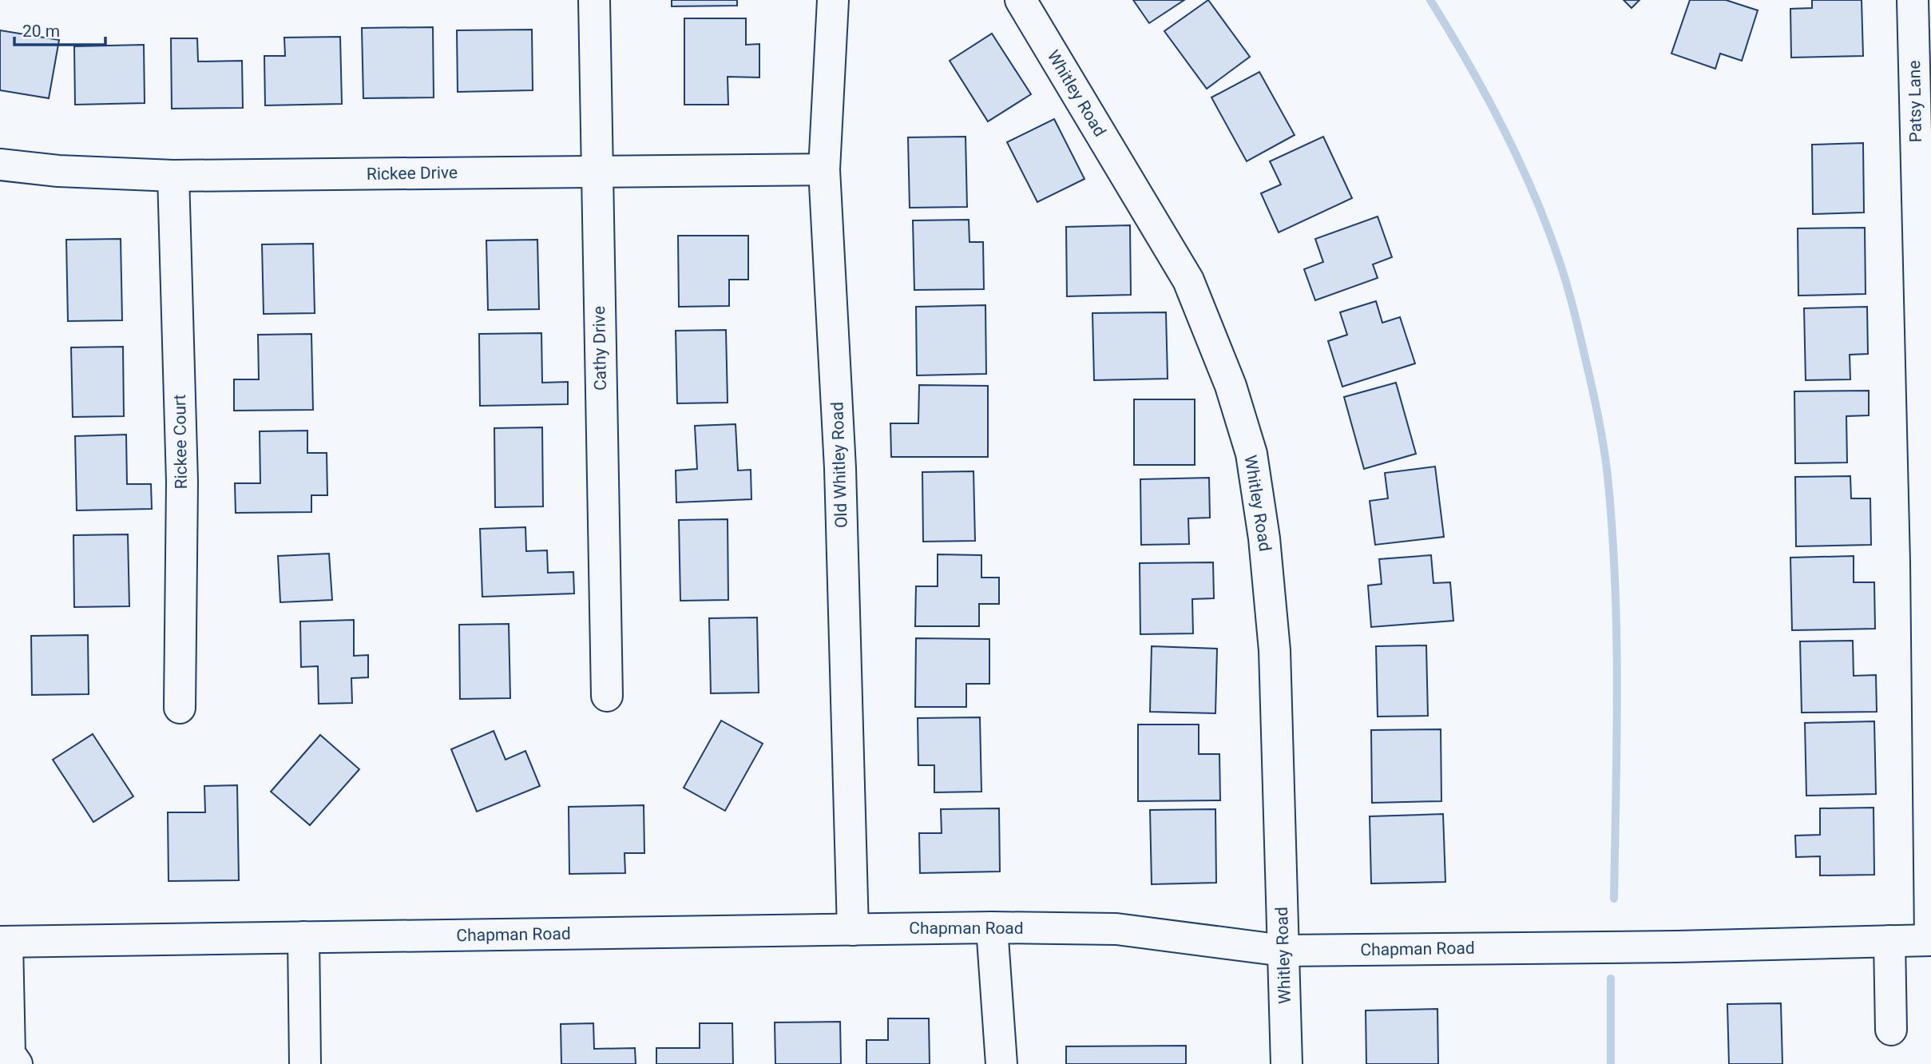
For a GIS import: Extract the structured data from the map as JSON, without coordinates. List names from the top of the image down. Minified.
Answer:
{"streets":{"street":["Whitley Road","Patsy Lane","Rickee Drive","Cathy Drive","Rickee Court","Old Whitley Road","Chapman Road"]},"crossings":[["Whitley Road","Chapman Road"],["Patsy Lane","Chapman Road"],["Rickee Drive","Cathy Drive"],["Rickee Drive","Rickee Court"],["Rickee Drive","Old Whitley Road"],["Old Whitley Road","Chapman Road"]],"scale_bar":"20 m"}
